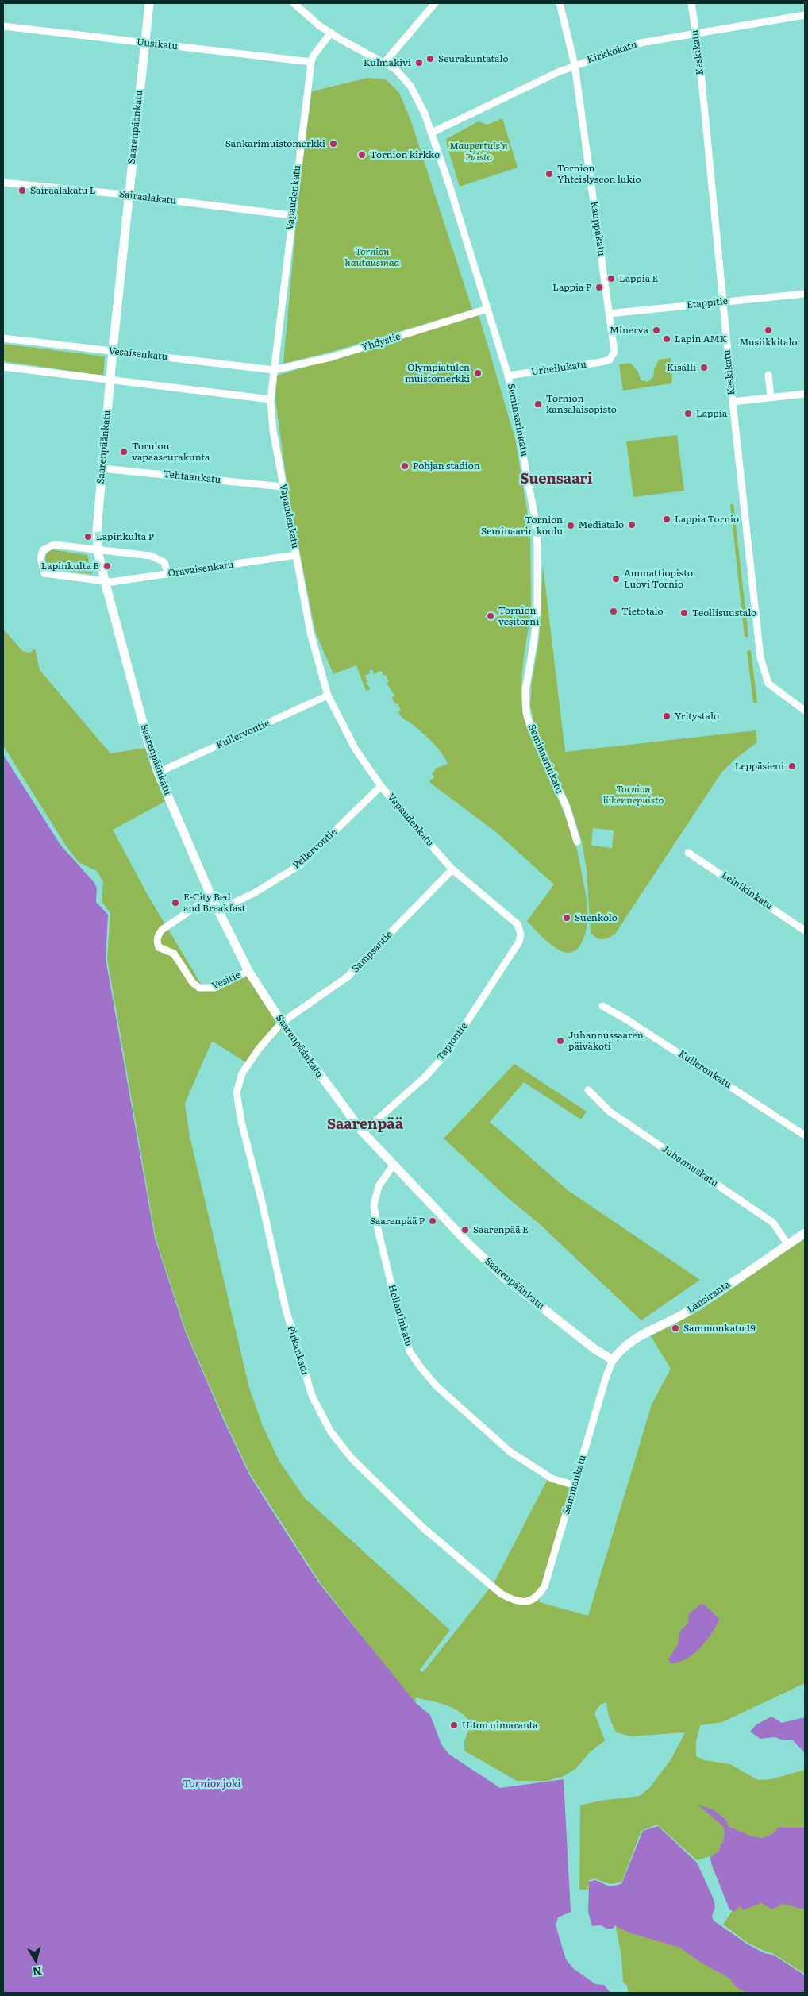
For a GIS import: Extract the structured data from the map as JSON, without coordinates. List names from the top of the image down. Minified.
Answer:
{"streets":{"street":["Uusikatu","Kirkkokatu","Keskikatu","Saarenpäänkatu","Sairaalakatu","Vapaudenkatu","Kauppakatu","Etappitie","Yhdystie","Vesaisenkatu","Urheilukatu","Seminaarinkatu","Tehtaankatu","Oravaisenkatu","Kullervontie","Pellervontie","Leinikinkatu","Sampsantie","Vesitie","Tapiontie","Kulleronkatu","Juhannuskatu","Länsiranta","Hellantinkatu","Pirkankatu","Sammonkatu"]},"crossings":[["Uusikatu","Saarenpäänkatu"],["Uusikatu","Vapaudenkatu"],["Kirkkokatu","Keskikatu"],["Kirkkokatu","Kauppakatu"],["Kirkkokatu","Seminaarinkatu"],["Keskikatu","Etappitie"],["Saarenpäänkatu","Sairaalakatu"],["Saarenpäänkatu","Vesaisenkatu"],["Saarenpäänkatu","Tehtaankatu"],["Saarenpäänkatu","Oravaisenkatu"],["Saarenpäänkatu","Kullervontie"],["Saarenpäänkatu","Pellervontie"],["Saarenpäänkatu","Sampsantie"],["Saarenpäänkatu","Vesitie"],["Saarenpäänkatu","Tapiontie"],["Saarenpäänkatu","Länsiranta"],["Saarenpäänkatu","Hellantinkatu"],["Saarenpäänkatu","Pirkankatu"],["Saarenpäänkatu","Sammonkatu"],["Sairaalakatu","Vapaudenkatu"],["Vapaudenkatu","Yhdystie"],["Vapaudenkatu","Vesaisenkatu"],["Vapaudenkatu","Seminaarinkatu"],["Vapaudenkatu","Tehtaankatu"],["Vapaudenkatu","Oravaisenkatu"],["Vapaudenkatu","Kullervontie"],["Vapaudenkatu","Pellervontie"],["Vapaudenkatu","Sampsantie"],["Vapaudenkatu","Tapiontie"],["Kauppakatu","Etappitie"],["Kauppakatu","Urheilukatu"],["Yhdystie","Vesaisenkatu"],["Yhdystie","Seminaarinkatu"],["Urheilukatu","Seminaarinkatu"],["Sampsantie","Pirkankatu"],["Juhannuskatu","Länsiranta"],["Länsiranta","Sammonkatu"],["Hellantinkatu","Sammonkatu"],["Pirkankatu","Sammonkatu"]],"districts":["Suensaari","Saarenpää"],"water":["Tornionjoki"],"parks":["Maupertuis'n Puisto","Tornion hautausmaa","Tornion liikennepuisto"],"places":["Seurakuntatalo","Kulmakivi","Sankarimuistomerkki","Tornion kirkko","Tornion Yhteislyseon lukio","Sairaalakatu L","Lappia E","Lappia P","Minerva","Musiikkitalo","Lapin AMK","Kisälli","Olympiatulen muistomerkki","Tornion kansalaisopisto","Lappia","Tornion vapaaseurakunta","Pohjan stadion","Lappia Tornio","Mediatalo","Tornion Seminaarin koulu","Lapinkulta P","Lapinkulta E","Ammattiopisto Luovi Tornio","Tietotalo","Teollisuustalo","Tornion vesitorni","Yritystalo","Leppäsieni","E-City Bed and Breakfast","Suenkolo","Juhannussaaren päiväkoti","Saarenpää P","Saarenpää E","Sammonkatu 19","Uiton uimaranta"],"north":"bottom"}
